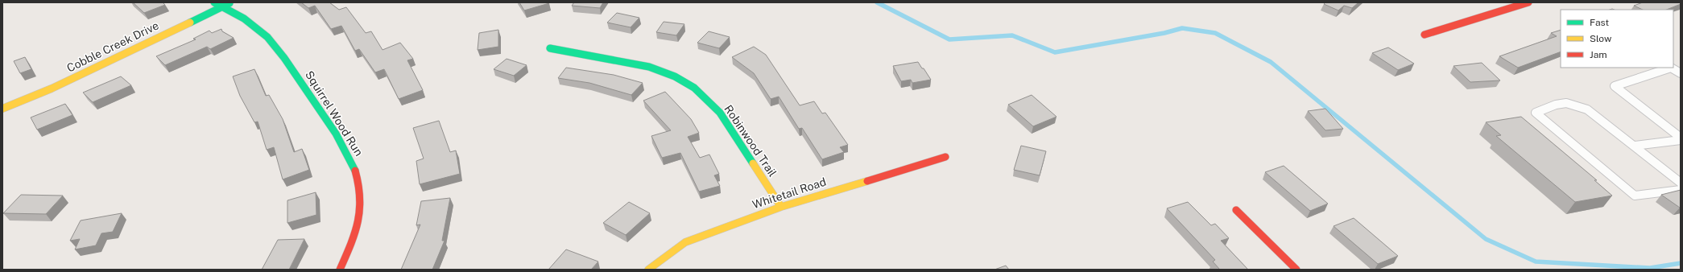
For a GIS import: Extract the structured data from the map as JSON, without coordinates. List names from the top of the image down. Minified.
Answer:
{"streets":{"street":["Cobble Creek Drive","Squirrel Wood Run","Robinwood Trail","Whitetail Road"]},"crossings":[["Cobble Creek Drive","Squirrel Wood Run"],["Robinwood Trail","Whitetail Road"]],"legend":["Fast","Slow","Jam"]}
